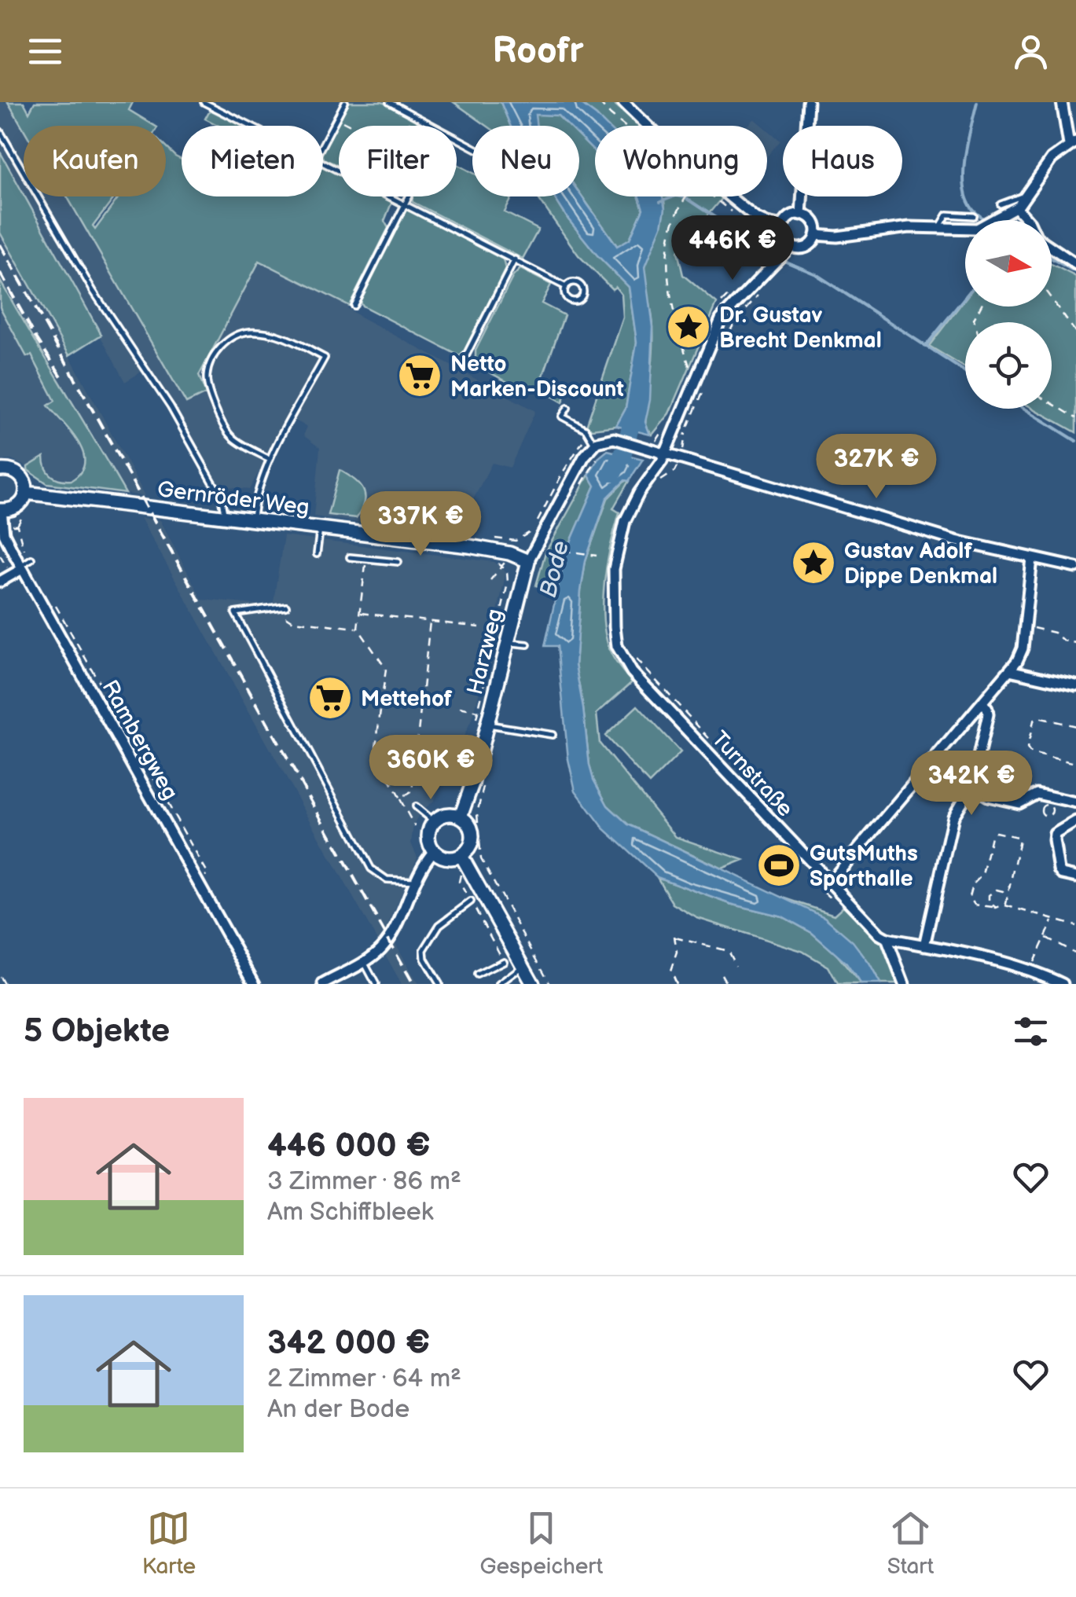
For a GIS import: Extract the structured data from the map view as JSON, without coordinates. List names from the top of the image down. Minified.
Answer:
{"streets":{"main road":["Gernröder Weg","Harzweg"],"street":["Rambergweg","Turnstraße"]},"crossings":[["Gernröder Weg","Harzweg"]],"water":["Bode"],"places":{"place":["Dr. Gustav Brecht Denkmal","Gustav Adolf Dippe Denkmal"],"supermarket":["Netto Marken-Discount","Mettehof"],"sports":["GutsMuths Sporthalle"]},"north":"right","page":{"header":"Roofr","chip":["Kaufen","Mieten","Filter","Neu","Wohnung","Haus"],"price":["446K €","327K €","337K €","360K €","342K €"],"heading":"5 Objekte","list":[{"name":"446 000 €","note":"3 Zimmer · 86 m² · Am Schiffbleek"},{"name":"342 000 €","note":"2 Zimmer · 64 m² · An der Bode"}],"tabs":["Karte","Gespeichert","Start"]}}
